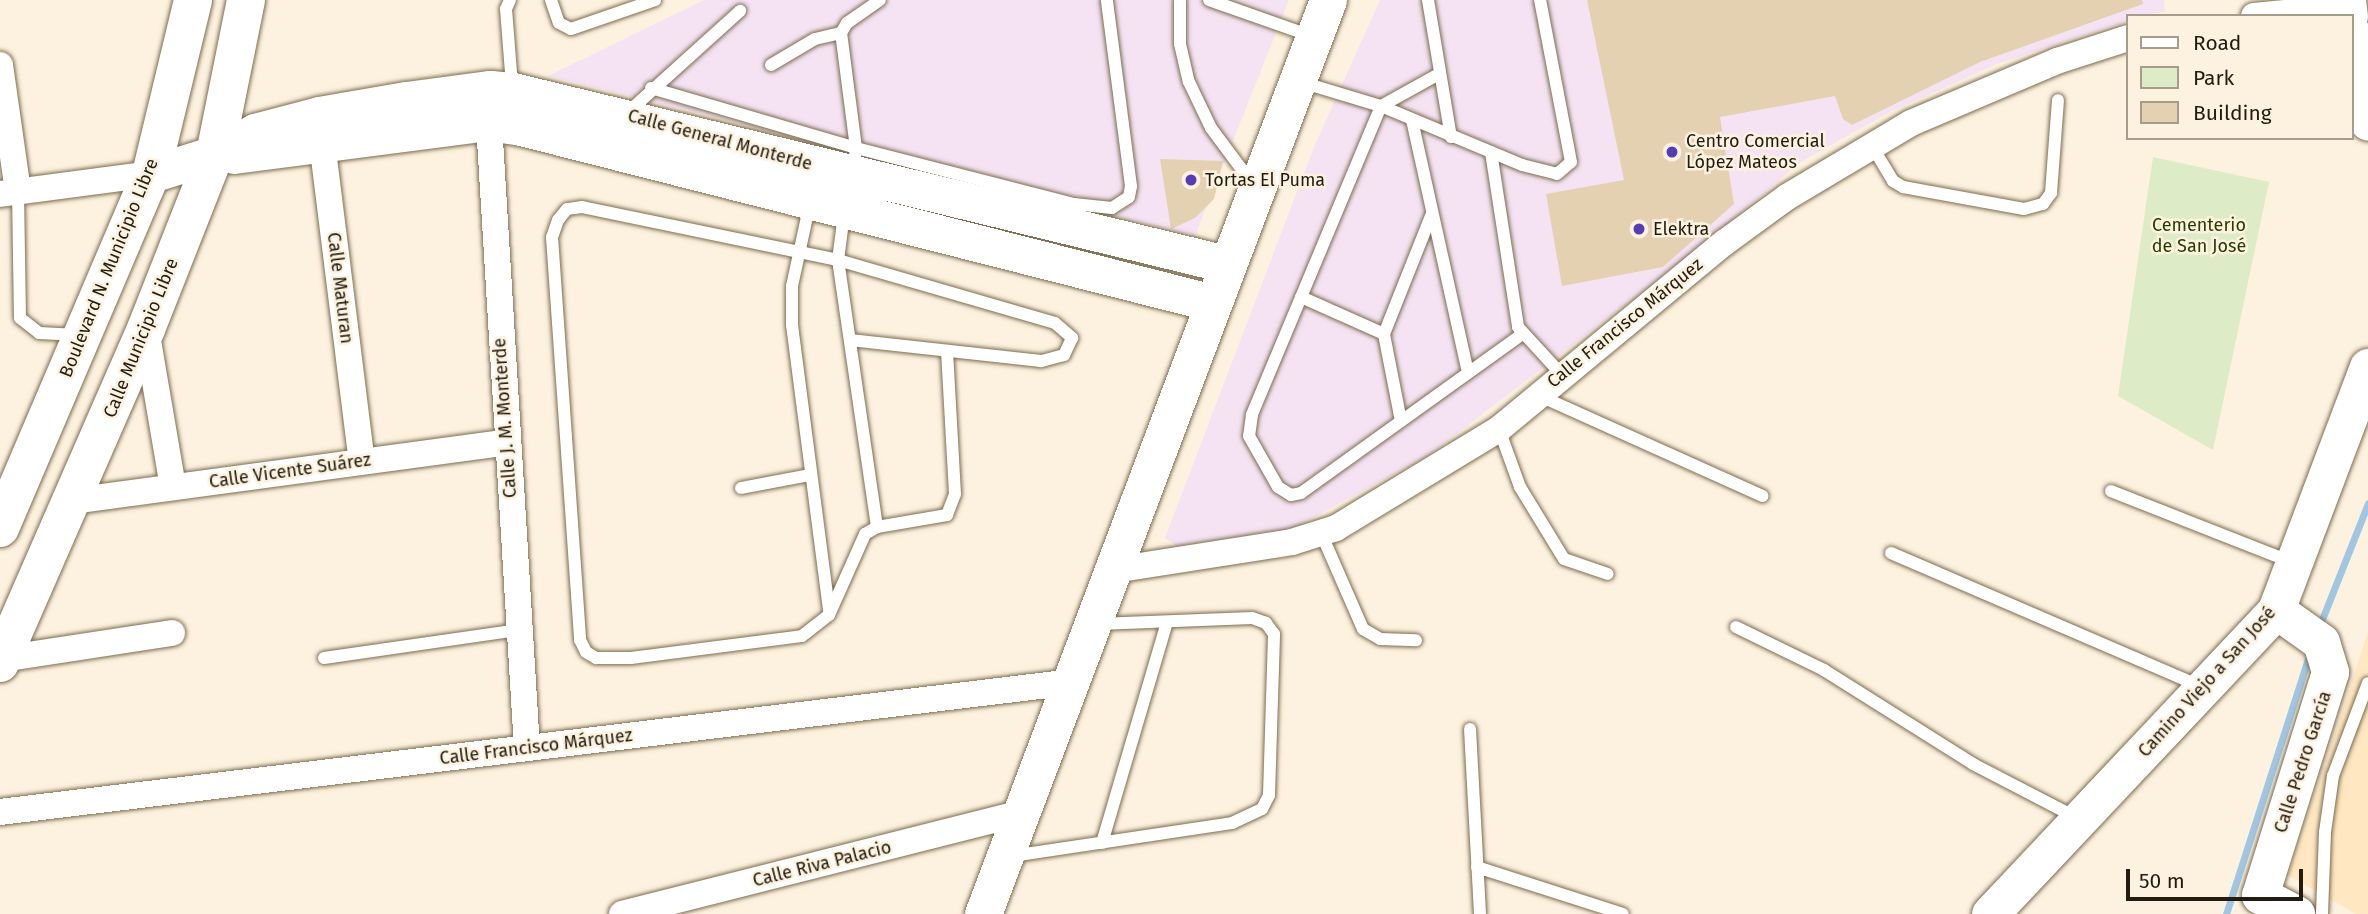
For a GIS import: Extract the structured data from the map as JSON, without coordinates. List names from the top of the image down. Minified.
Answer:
{"streets":{"main road":["Calle General Monterde","Boulevard N. Municipio Libre","Calle Municipio Libre","Camino Viejo a San José","Calle Pedro García"],"street":["Calle Maturan","Calle Francisco Márquez","Calle J. M. Monterde","Calle Vicente Suárez","Calle Riva Palacio"]},"crossings":[["Calle General Monterde","Boulevard N. Municipio Libre"],["Calle General Monterde","Calle Maturan"],["Calle General Monterde","Calle Municipio Libre"],["Calle General Monterde","Calle J. M. Monterde"],["Calle Maturan","Calle Vicente Suárez"],["Calle Francisco Márquez","Calle J. M. Monterde"],["Calle Municipio Libre","Calle Vicente Suárez"],["Calle J. M. Monterde","Calle Vicente Suárez"],["Camino Viejo a San José","Calle Pedro García"]],"parks":["Cementerio de San José"],"places":["Centro Comercial López Mateos","Tortas El Puma","Elektra"],"legend":["Road","Park","Building"],"scale_bar":"50 m"}
